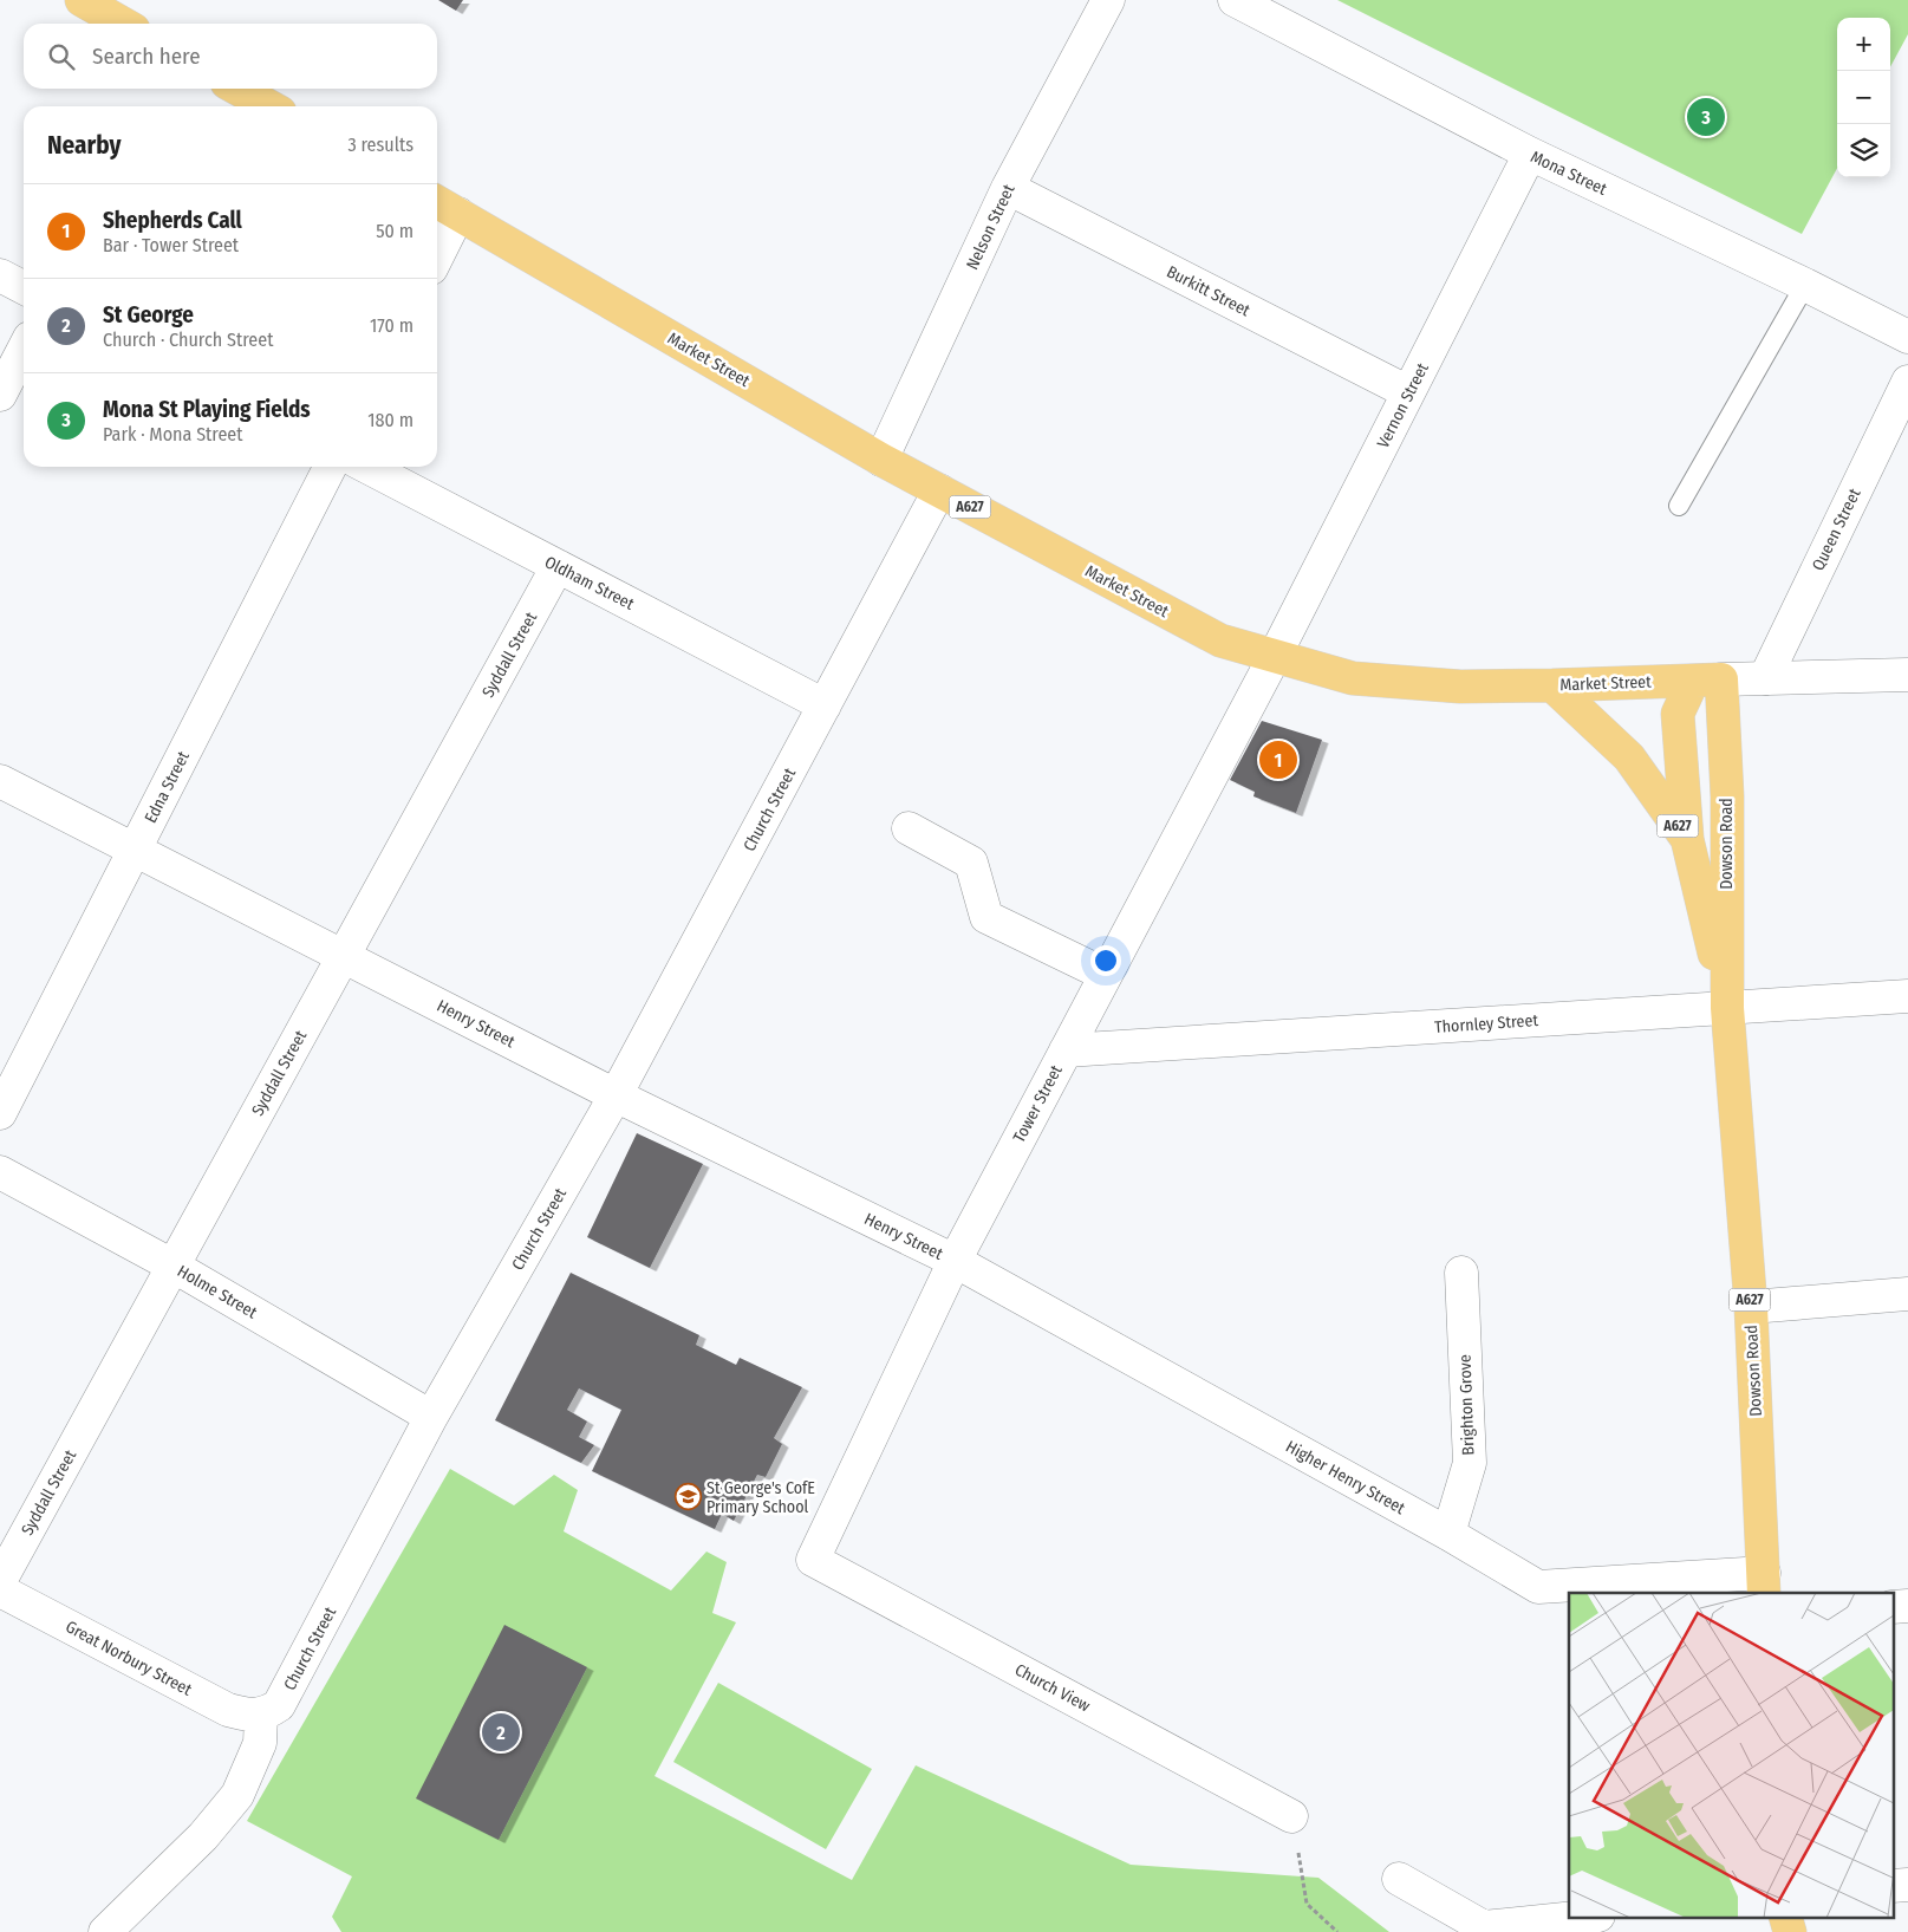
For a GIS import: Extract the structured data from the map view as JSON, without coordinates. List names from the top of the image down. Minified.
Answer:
{"streets":{"main road":["Market Street","A627","Dowson Road"],"street":["Mona Street","Nelson Street","Burkitt Street","Vernon Street","Queen Street","Oldham Street","Syddall Street","Edna Street","Church Street","Henry Street","Thornley Street","Tower Street","Holme Street","Brighton Grove","Higher Henry Street","Great Norbury Street","Church View"]},"crossings":[["Mona Street","Vernon Street"],["Nelson Street","Burkitt Street"],["Nelson Street","Market Street"],["Burkitt Street","Vernon Street"],["Market Street","Vernon Street"],["Market Street","A627"],["Market Street","Queen Street"],["Market Street","Church Street"],["Market Street","Dowson Road"],["Market Street","Tower Street"],["Vernon Street","Tower Street"],["A627","Dowson Road"],["Oldham Street","Syddall Street"],["Oldham Street","Church Street"],["Syddall Street","Henry Street"],["Syddall Street","Holme Street"],["Edna Street","Henry Street"],["Church Street","Henry Street"],["Church Street","Holme Street"],["Church Street","Great Norbury Street"],["Dowson Road","Thornley Street"],["Dowson Road","Higher Henry Street"],["Henry Street","Tower Street"],["Henry Street","Higher Henry Street"],["Thornley Street","Tower Street"],["Tower Street","Higher Henry Street"],["Tower Street","Church View"],["Brighton Grove","Higher Henry Street"]],"places":{"school or university":["St George's CofE Primary School"]},"page":{"map_buttons":["+","−"],"search":"Search here","pins":["3","1","2"],"heading":["Nearby","3 results"],"list":[{"mark":"1","name":"Shepherds Call","note":"Bar · Tower Street","value":"50 m"},{"mark":"2","name":"St George","note":"Church · Church Street","value":"170 m"},{"mark":"3","name":"Mona St Playing Fields","note":"Park · Mona Street","value":"180 m"}]}}
